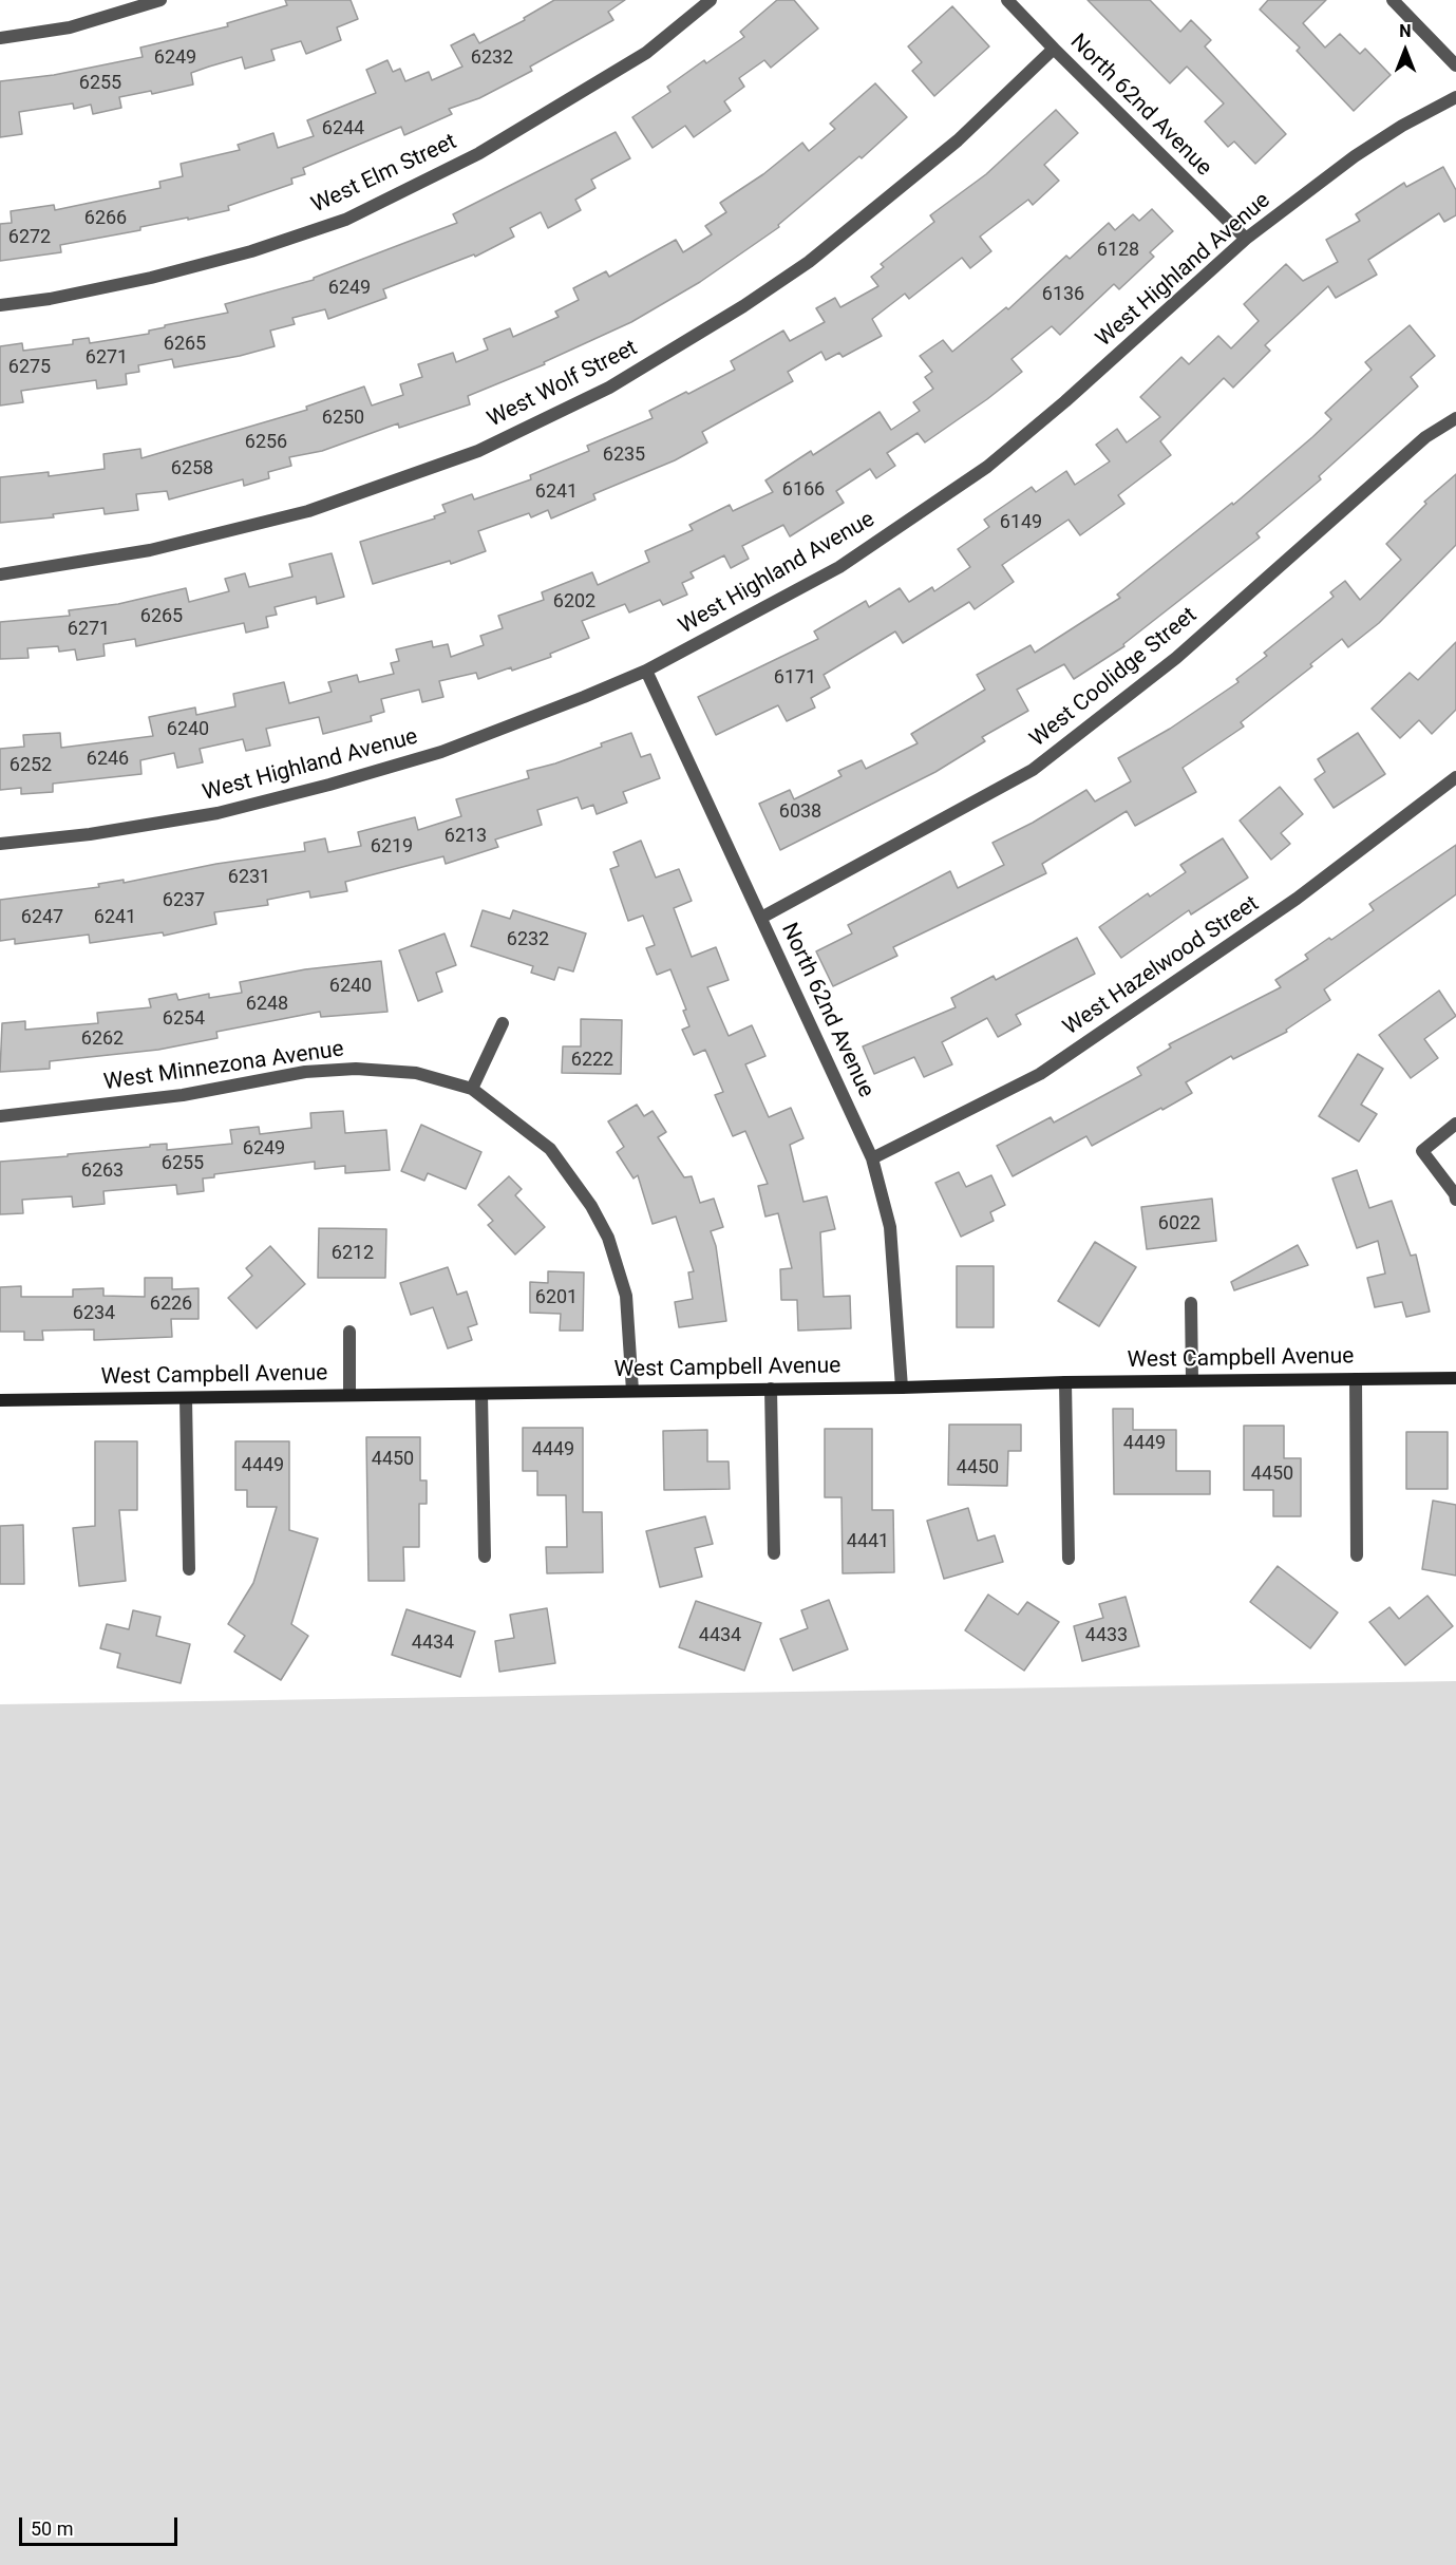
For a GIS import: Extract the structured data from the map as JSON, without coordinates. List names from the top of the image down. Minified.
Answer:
{"streets":{"street":["North 62nd Avenue","West Elm Street","West Highland Avenue","West Wolf Street","West Coolidge Street","West Hazelwood Street","West Minnezona Avenue","West Campbell Avenue"]},"crossings":[["North 62nd Avenue","West Highland Avenue"],["North 62nd Avenue","West Wolf Street"],["North 62nd Avenue","West Coolidge Street"],["North 62nd Avenue","West Hazelwood Street"],["North 62nd Avenue","West Campbell Avenue"],["West Minnezona Avenue","West Campbell Avenue"]],"house_numbers":["6249","6232","6255","6244","6266","6272","6128","6249","6136","6265","6271","6275","6250","6256","6235","6258","6166","6241","6149","6202","6265","6271","6171","6240","6246","6252","6038","6213","6219","6231","6237","6247","6241","6232","6240","6248","6254","6262","6222","6249","6255","6263","6022","6212","6201","6226","6234","4449","4449","4450","4449","4450","4450","4441","4434","4433","4434"],"scale_bar":"50 m","north":"top"}
